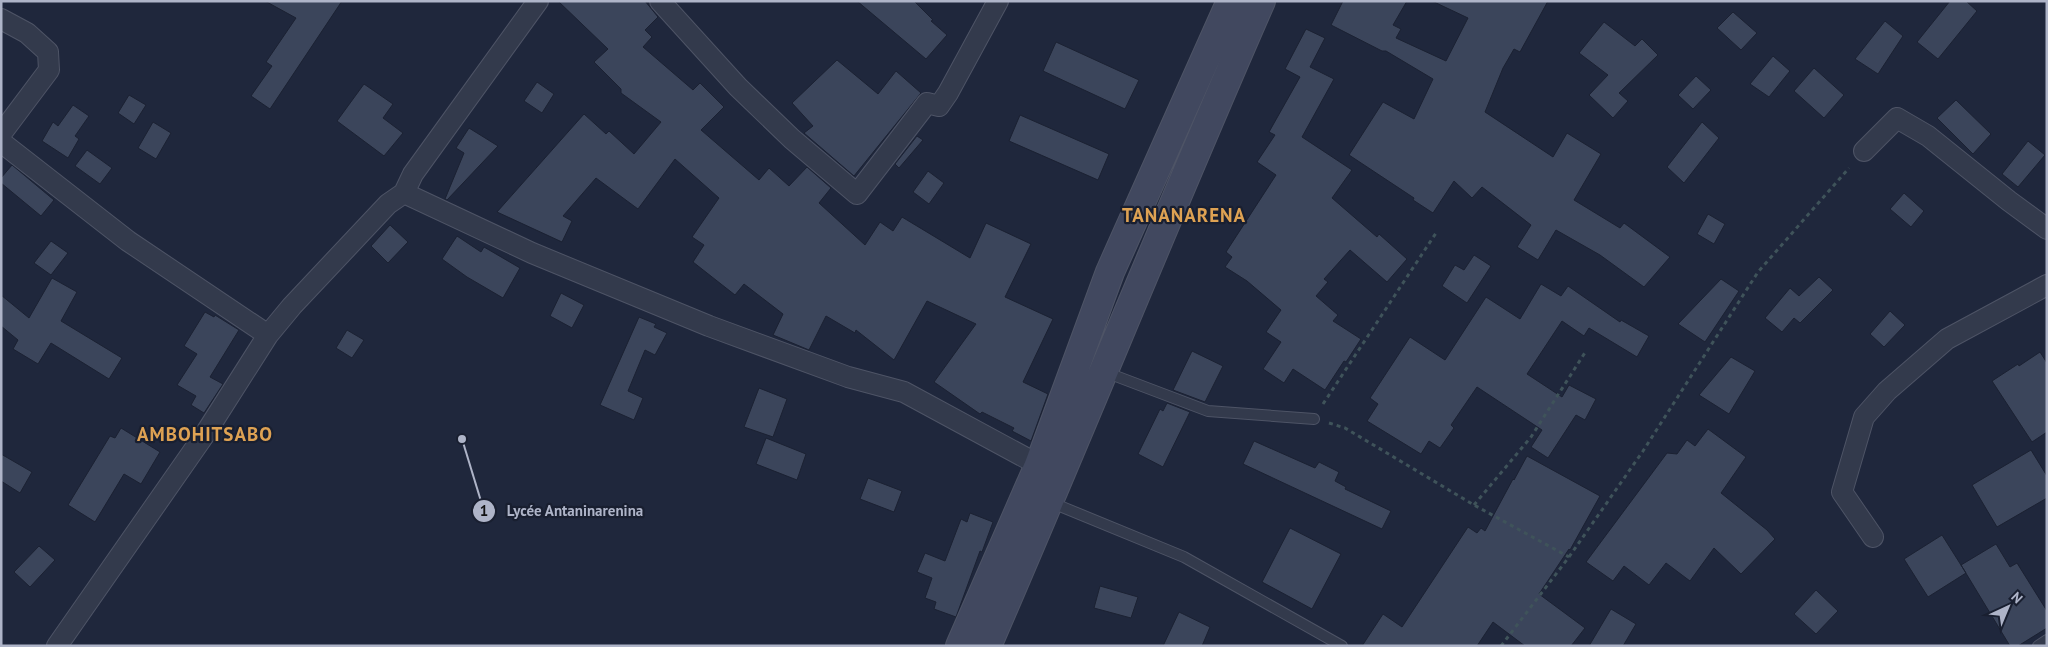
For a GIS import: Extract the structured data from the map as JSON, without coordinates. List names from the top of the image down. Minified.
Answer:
{"districts":["TANANARENA","AMBOHITSABO"],"places":["Lycée Antaninarenina"],"north":"top right"}
